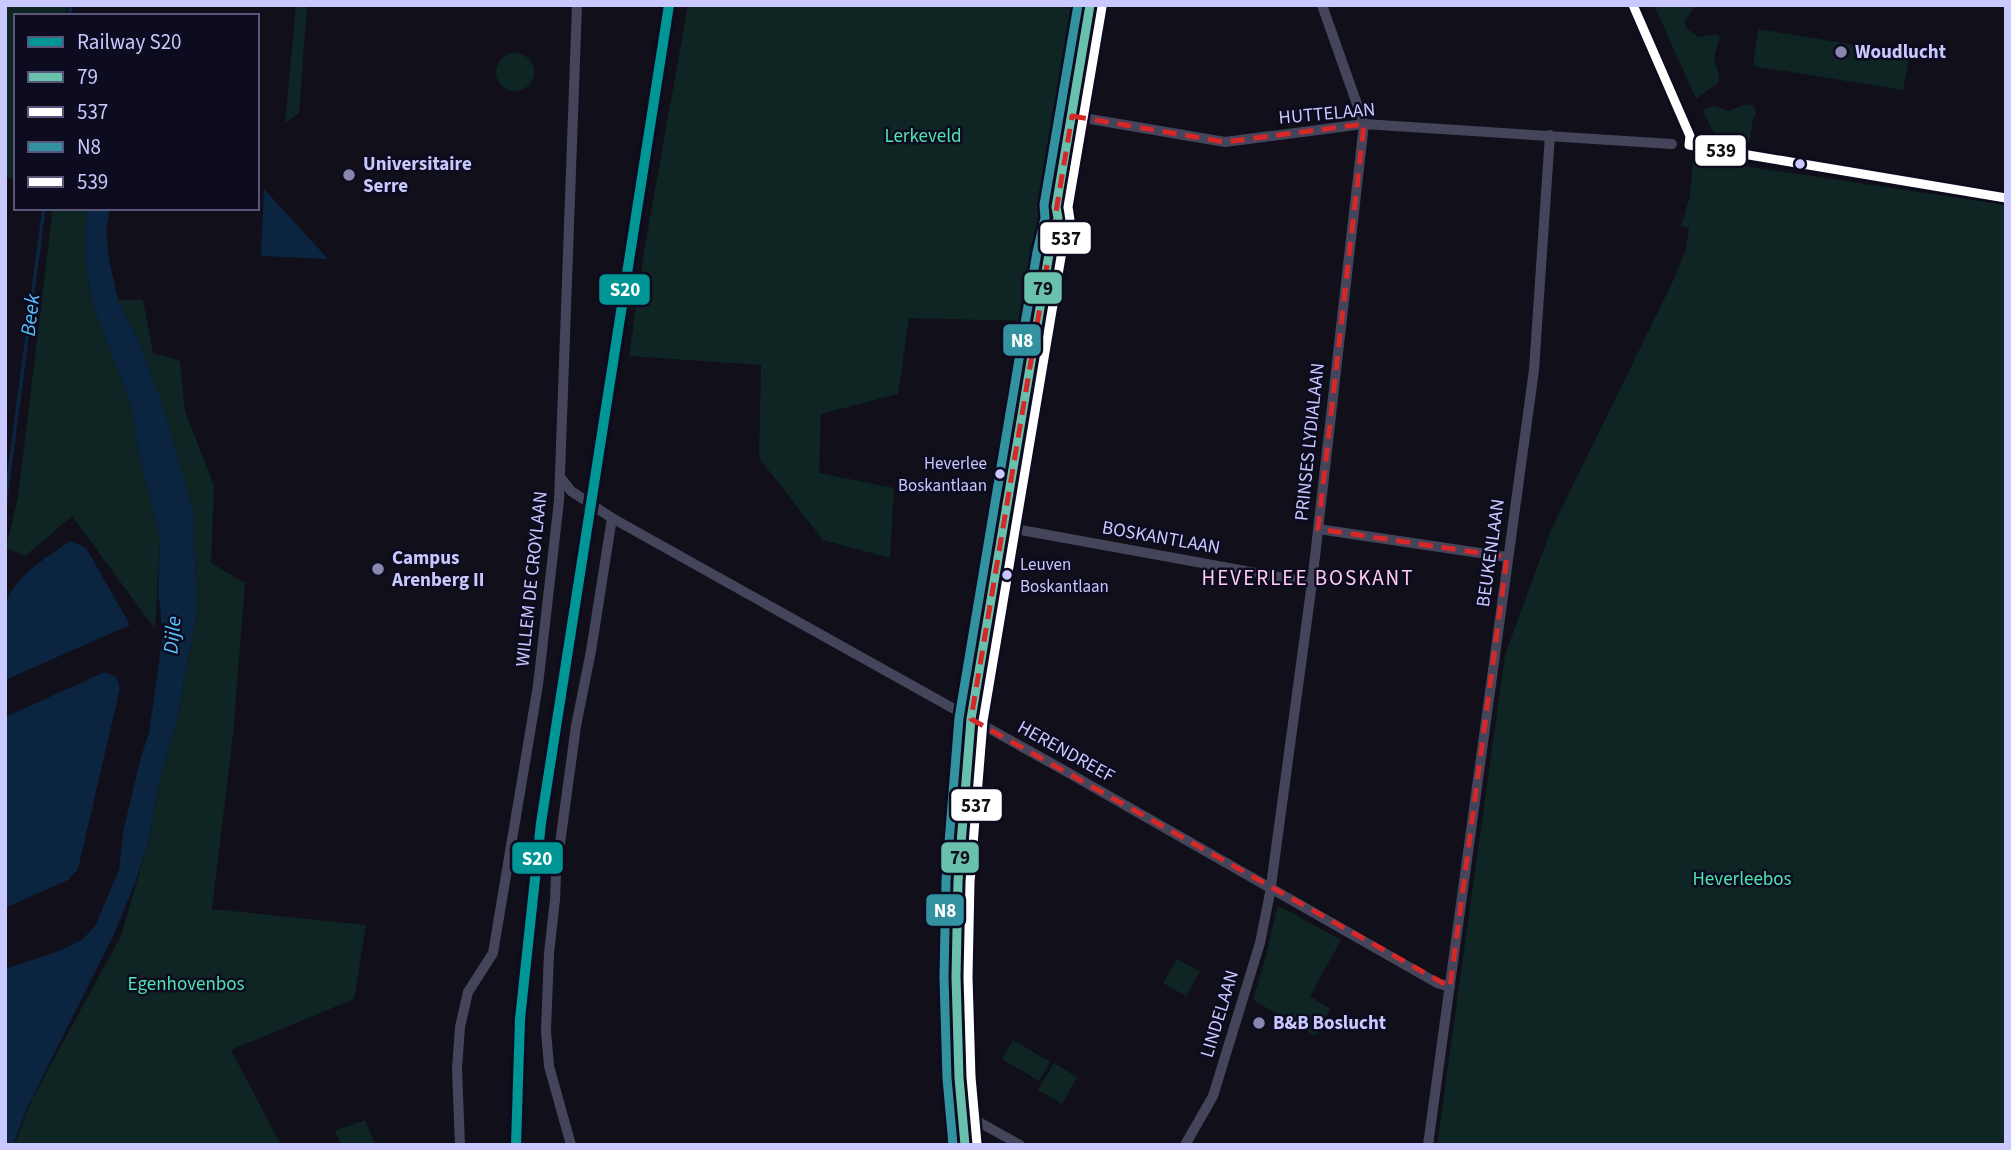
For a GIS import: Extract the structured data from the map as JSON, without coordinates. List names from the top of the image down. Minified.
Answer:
{"streets":{"street":["HUTTELAAN","PRINSES LYDIALAAN","BOSKANTLAAN","BEUKENLAAN","WILLEM DE CROYLAAN","HERENDREEF","LINDELAAN"]},"crossings":[["HUTTELAAN","PRINSES LYDIALAAN"],["HUTTELAAN","BEUKENLAAN"],["PRINSES LYDIALAAN","BOSKANTLAAN"],["PRINSES LYDIALAAN","HERENDREEF"],["PRINSES LYDIALAAN","LINDELAAN"],["BEUKENLAAN","HERENDREEF"],["WILLEM DE CROYLAAN","HERENDREEF"],["HERENDREEF","LINDELAAN"]],"districts":["HEVERLEE BOSKANT"],"water":["Beek","Dijle"],"parks":["Lerkeveld","Heverleebos","Egenhovenbos"],"places":["Woudlucht","Universitaire Serre","Heverlee Boskantlaan","Campus Arenberg II","Leuven Boskantlaan","B&B Boslucht"],"lines":["rail line S20","transit line 79","transit line N8","transit line 539","transit line 537"],"legend":["Railway S20","79","537","N8","539"]}
